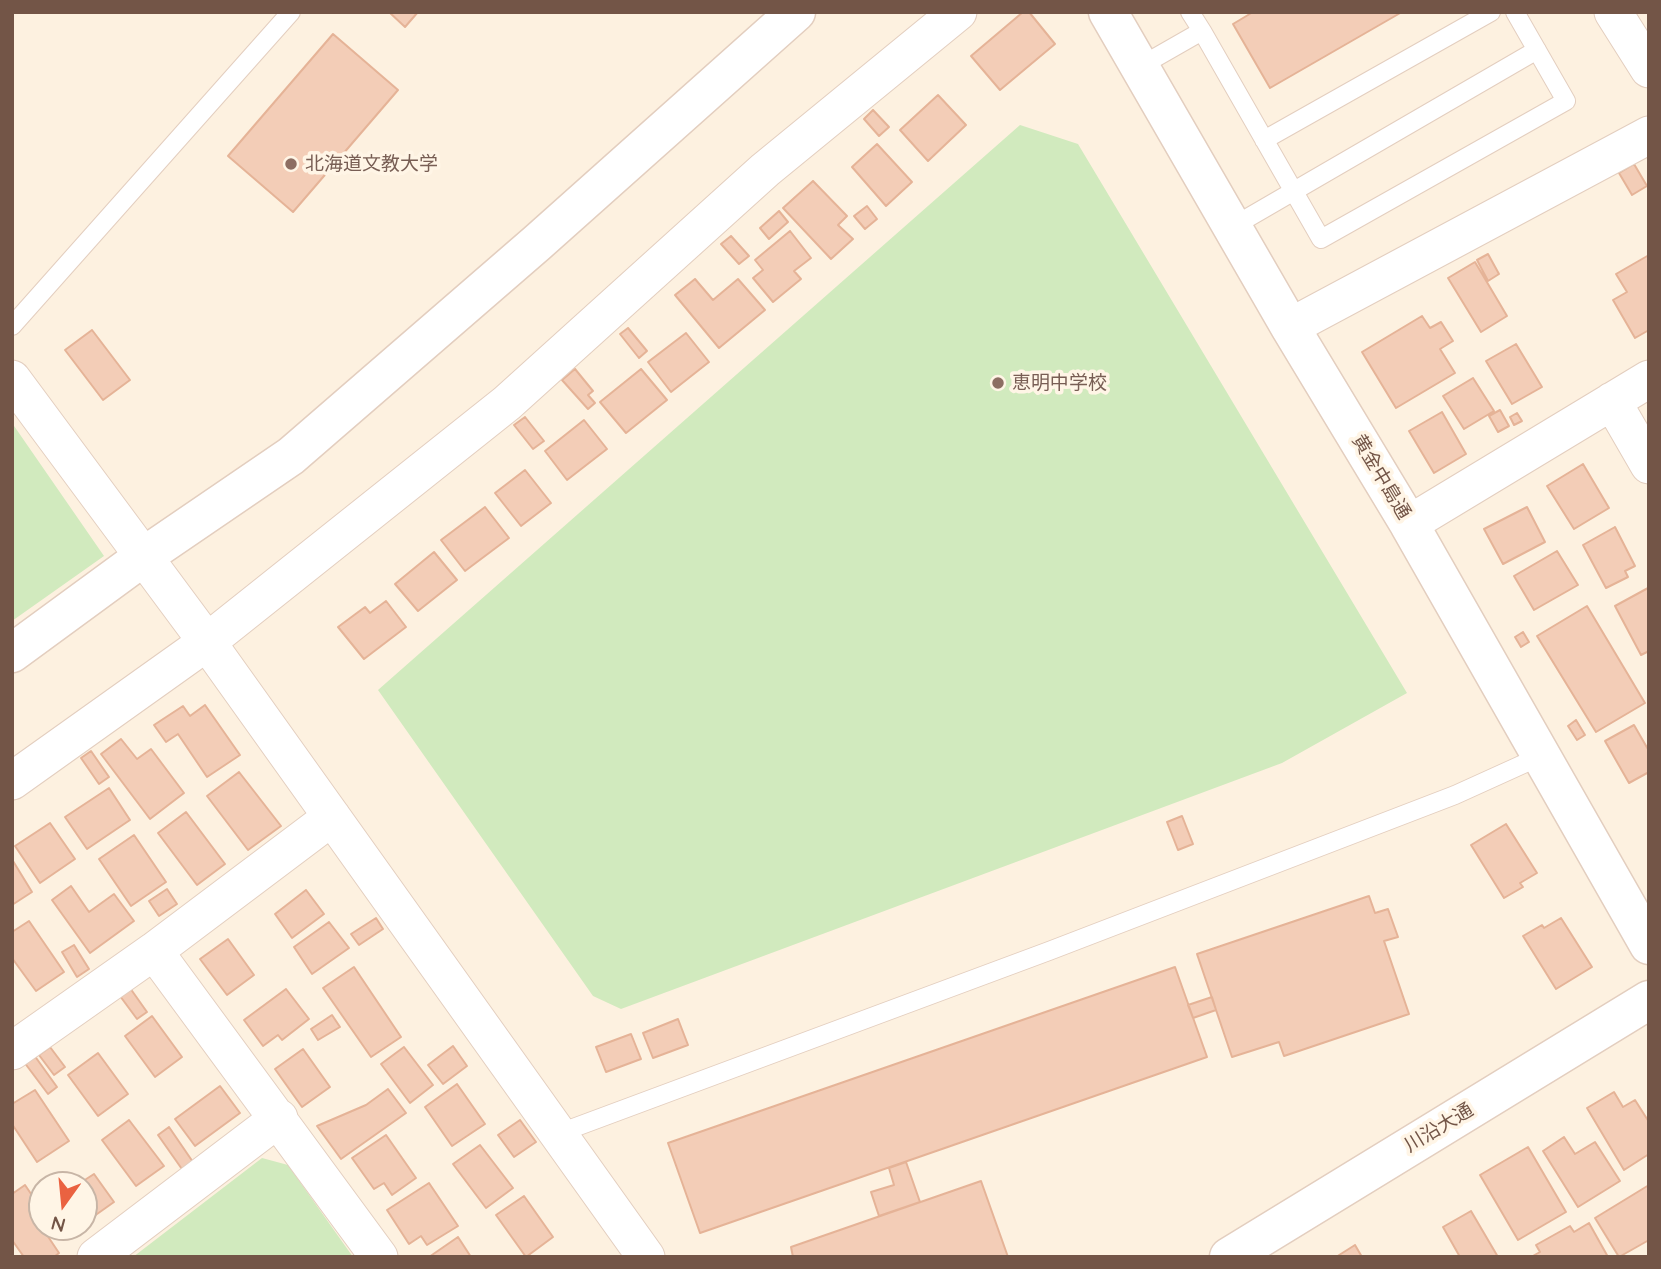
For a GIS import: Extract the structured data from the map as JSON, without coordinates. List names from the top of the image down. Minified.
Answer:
{"streets":{"street":["黄金中島通","川沿大通"]},"places":["北海道文教大学","恵明中学校"],"north":"bottom"}
